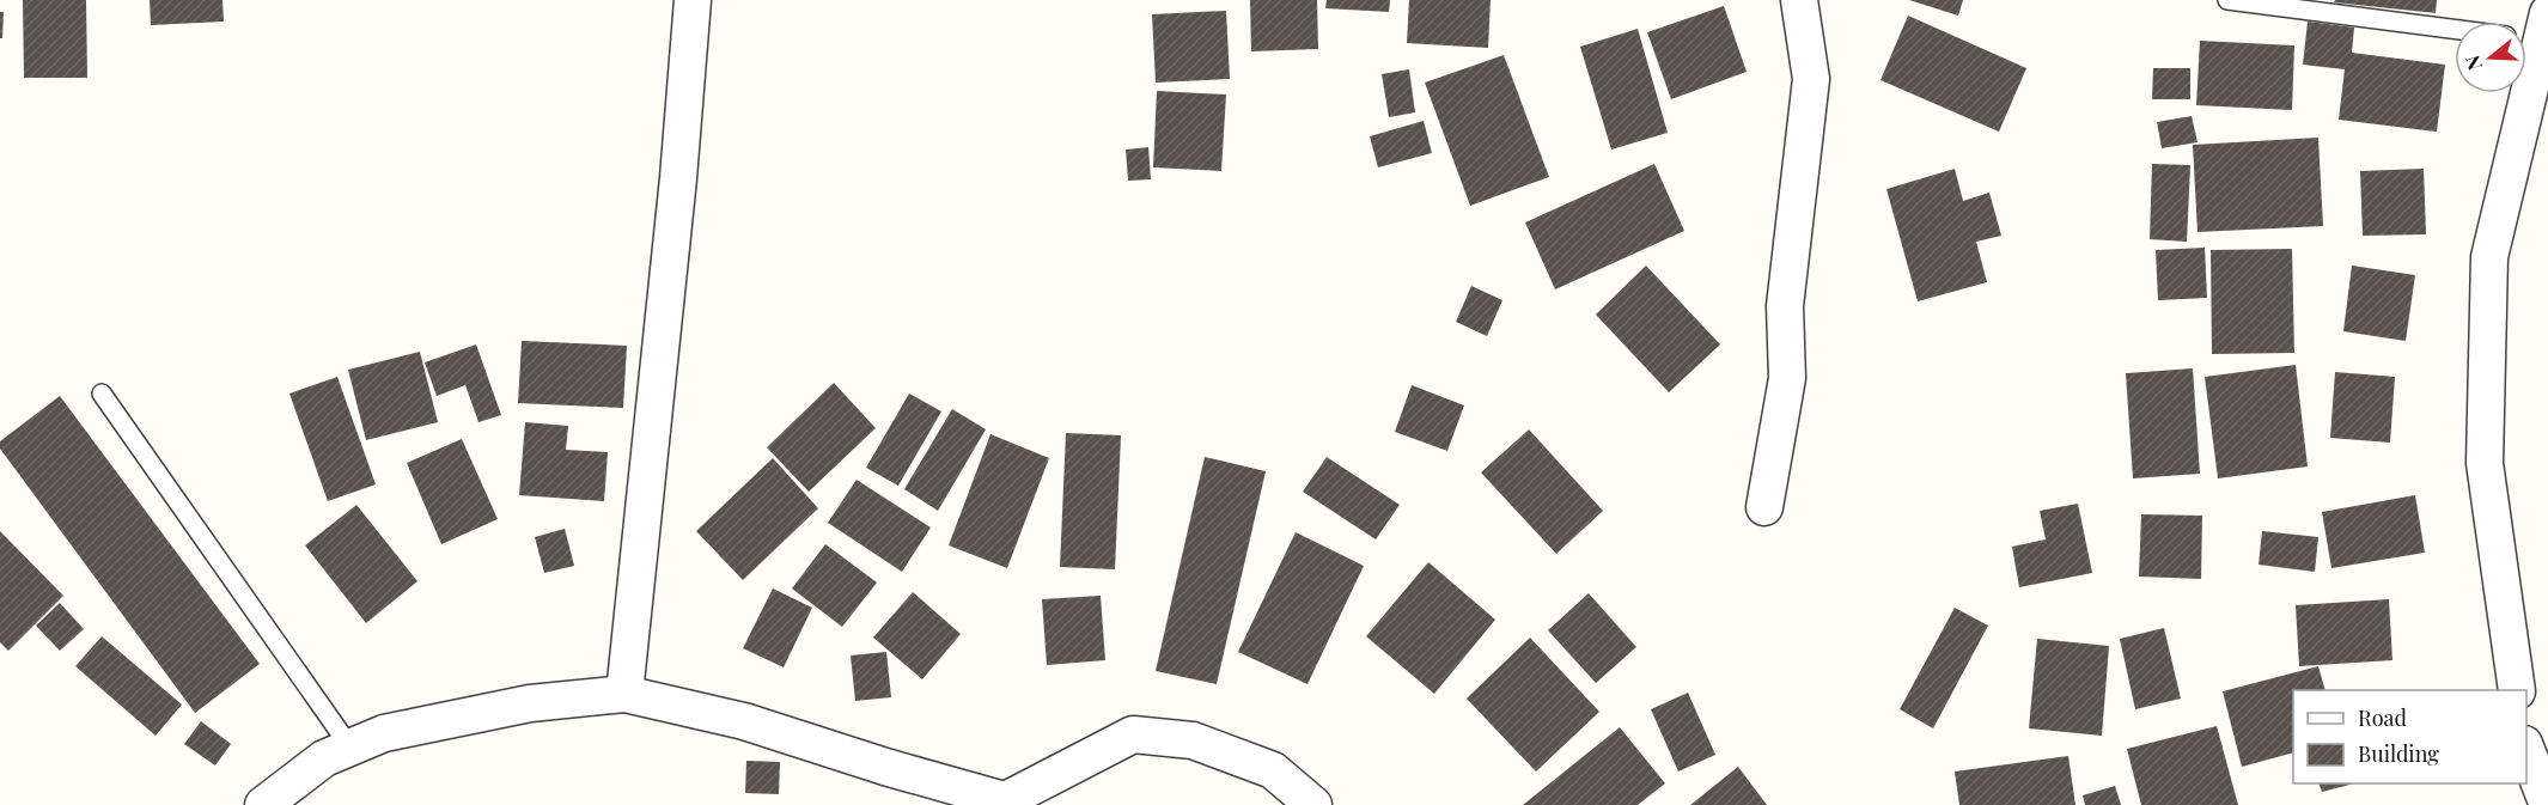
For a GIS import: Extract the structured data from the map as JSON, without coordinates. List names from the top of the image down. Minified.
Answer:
{"legend":["Road","Building"],"north":"left"}
